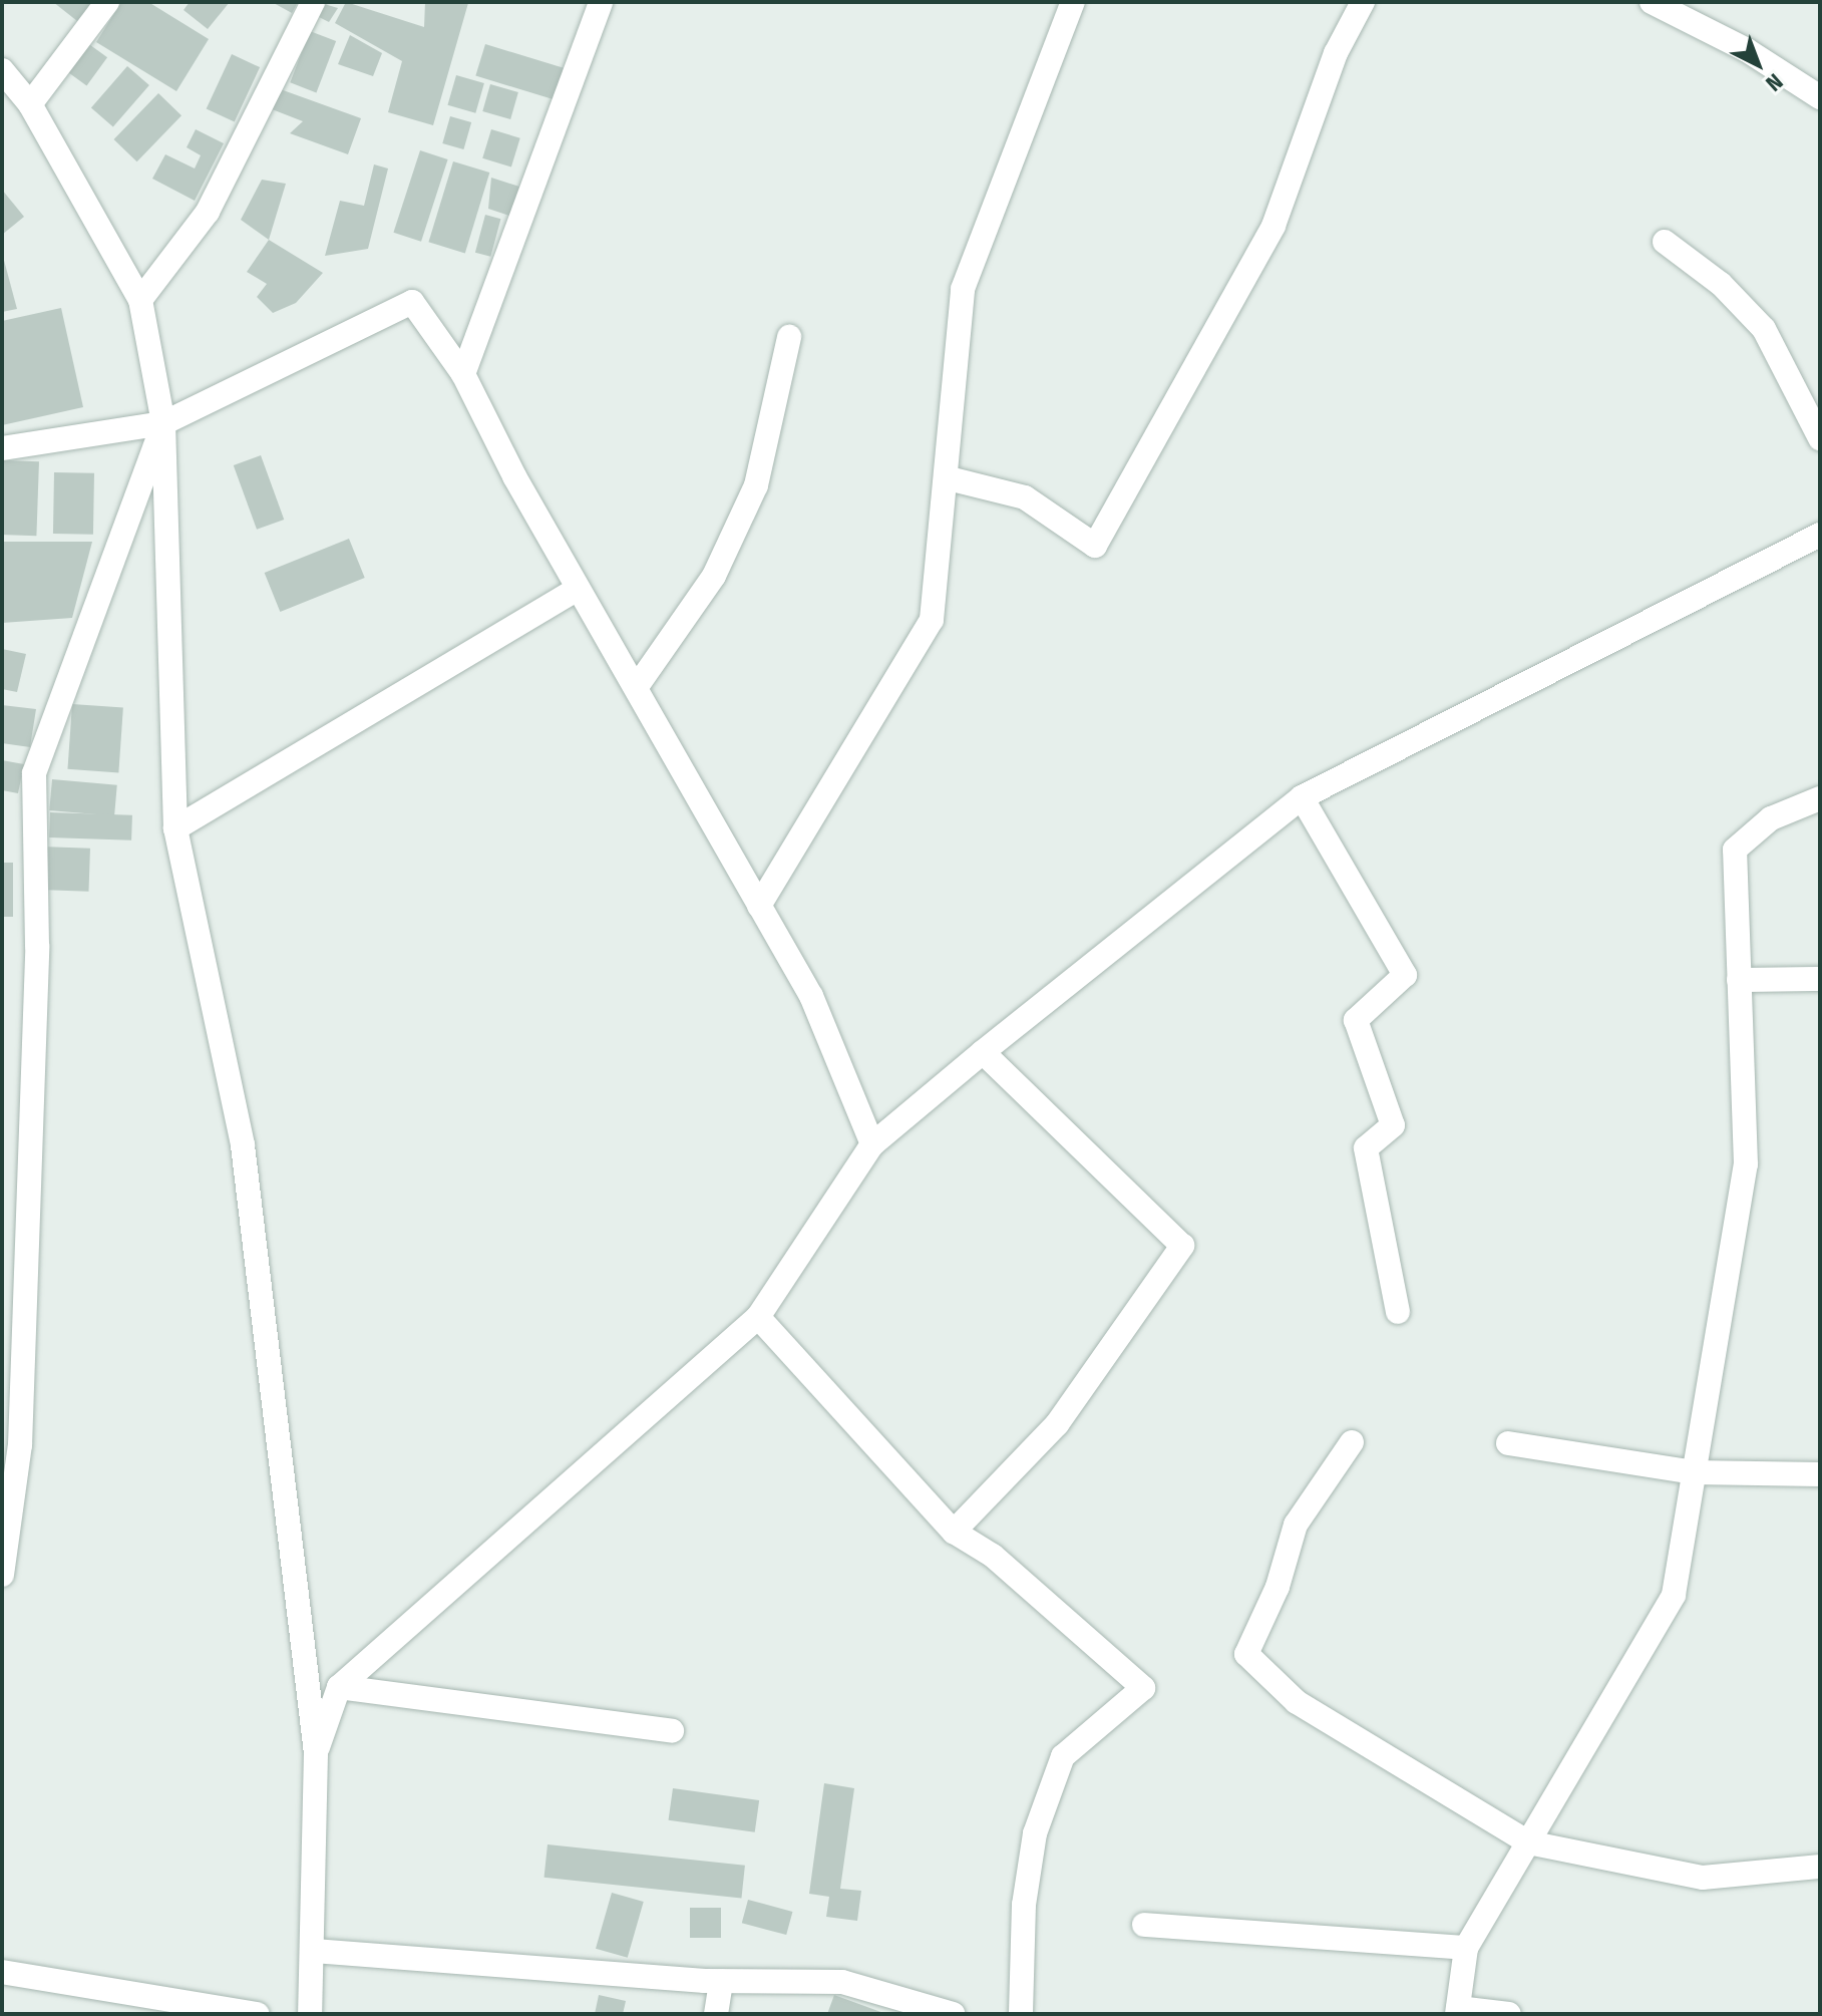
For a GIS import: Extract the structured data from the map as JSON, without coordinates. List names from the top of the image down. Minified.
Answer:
{"north":"bottom right"}
